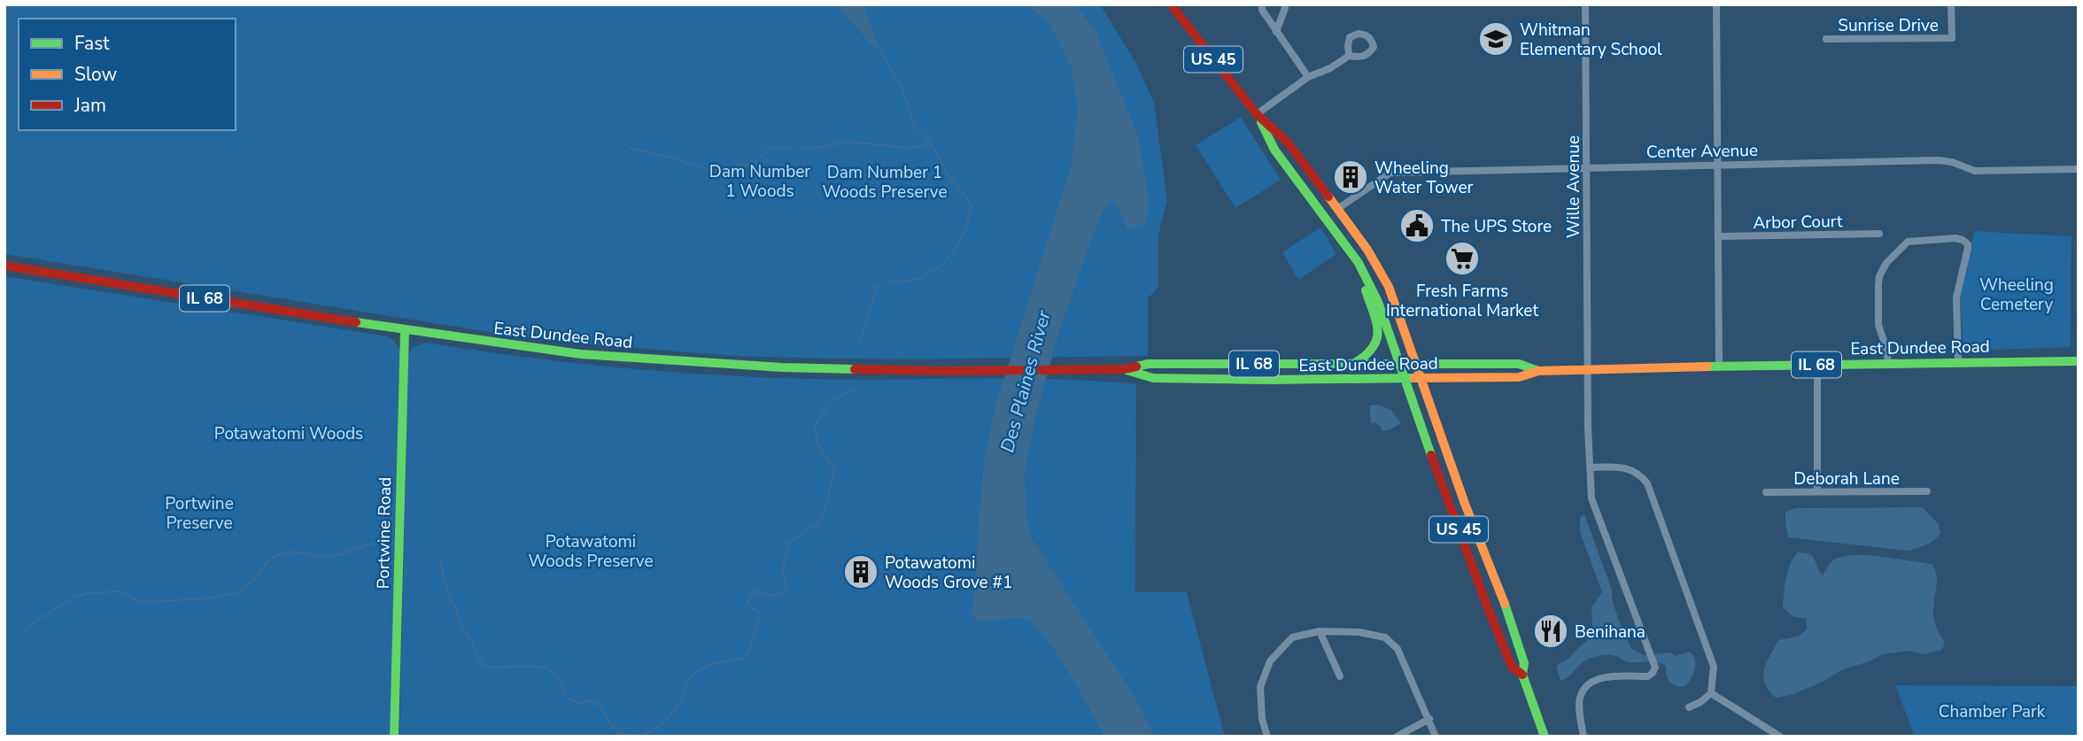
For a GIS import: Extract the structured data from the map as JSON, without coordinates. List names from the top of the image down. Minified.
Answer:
{"streets":{"main road":["US 45","IL 68","East Dundee Road","Portwine Road"],"street":["Sunrise Drive","Center Avenue","Wille Avenue","Arbor Court","Deborah Lane"]},"crossings":[["US 45","Center Avenue"],["US 45","East Dundee Road"],["Center Avenue","Wille Avenue"],["Wille Avenue","East Dundee Road"],["East Dundee Road","Portwine Road"]],"water":["Des Plaines River"],"parks":["Dam Number 1 Woods","Dam Number 1 Woods Preserve","Wheeling Cemetery","Potawatomi Woods","Portwine Preserve","Potawatomi Woods Preserve","Chamber Park"],"places":{"school or university":["Whitman Elementary School"],"building":["Wheeling Water Tower","Potawatomi Woods Grove #1"],"public building":["The UPS Store"],"supermarket":["Fresh Farms International Market"],"restaurant":["Benihana"]},"legend":["Fast","Slow","Jam"]}
